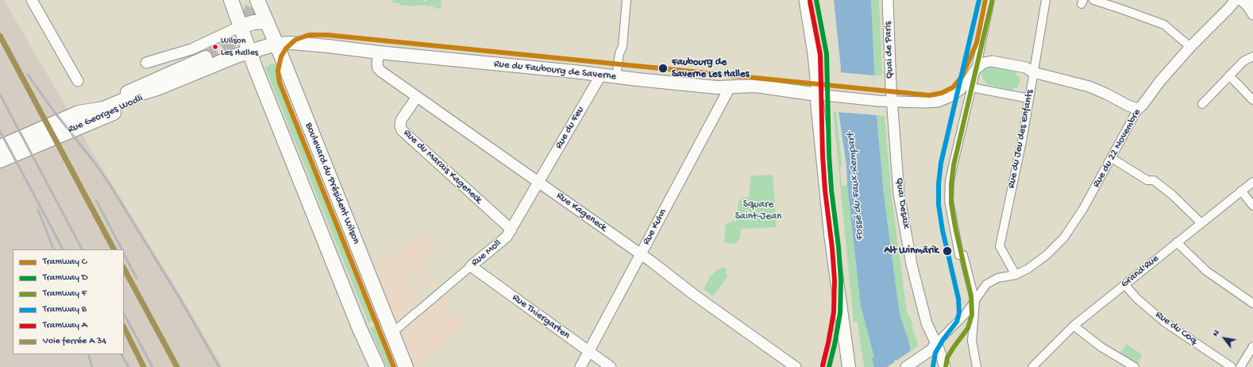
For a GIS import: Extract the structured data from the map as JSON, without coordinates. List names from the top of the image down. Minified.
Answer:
{"streets":{"main road":["Rue Georges Wodli","Boulevard du Président Wilson"],"street":["Quai de Paris","Rue du Faubourg de Saverne","Rue du Feu","Rue du Jeu des Enfants","Rue du 22 Novembre","Rue du Marais Kageneck","Quai Desaix","Rue Kageneck","Rue Kuhn","Rue Moll","Grand'Rue","Rue Thiergarten","Rue du Coq"]},"crossings":[["Quai de Paris","Rue du Faubourg de Saverne"],["Quai de Paris","Quai Desaix"],["Rue du Faubourg de Saverne","Rue du Feu"],["Rue du Faubourg de Saverne","Boulevard du Président Wilson"],["Rue du Faubourg de Saverne","Quai Desaix"],["Rue du Faubourg de Saverne","Rue Kageneck"],["Rue du Faubourg de Saverne","Rue Kuhn"],["Rue du Feu","Rue Kageneck"],["Rue du Feu","Rue Moll"],["Rue du Jeu des Enfants","Rue du 22 Novembre"],["Rue du Marais Kageneck","Rue Kageneck"],["Rue du Marais Kageneck","Rue Moll"],["Boulevard du Président Wilson","Rue Moll"],["Rue Kageneck","Rue Kuhn"],["Rue Kageneck","Rue Moll"],["Rue Kuhn","Rue Thiergarten"],["Rue Moll","Rue Thiergarten"],["Grand'Rue","Rue du Coq"]],"water":["Fossé du Faux-Rempart"],"parks":["Square Saint-Jean"],"places":["Wilson Les Halles","Faubourg de Saverne Les Halles","Alt Winmärik"],"lines":["tram line C","tram line D","tram line B","tram line F","tram line A"],"legend":["Tramway C","Tramway D","Tramway F","Tramway B","Tramway A","Voie ferrée A 34"],"north":"top left"}
